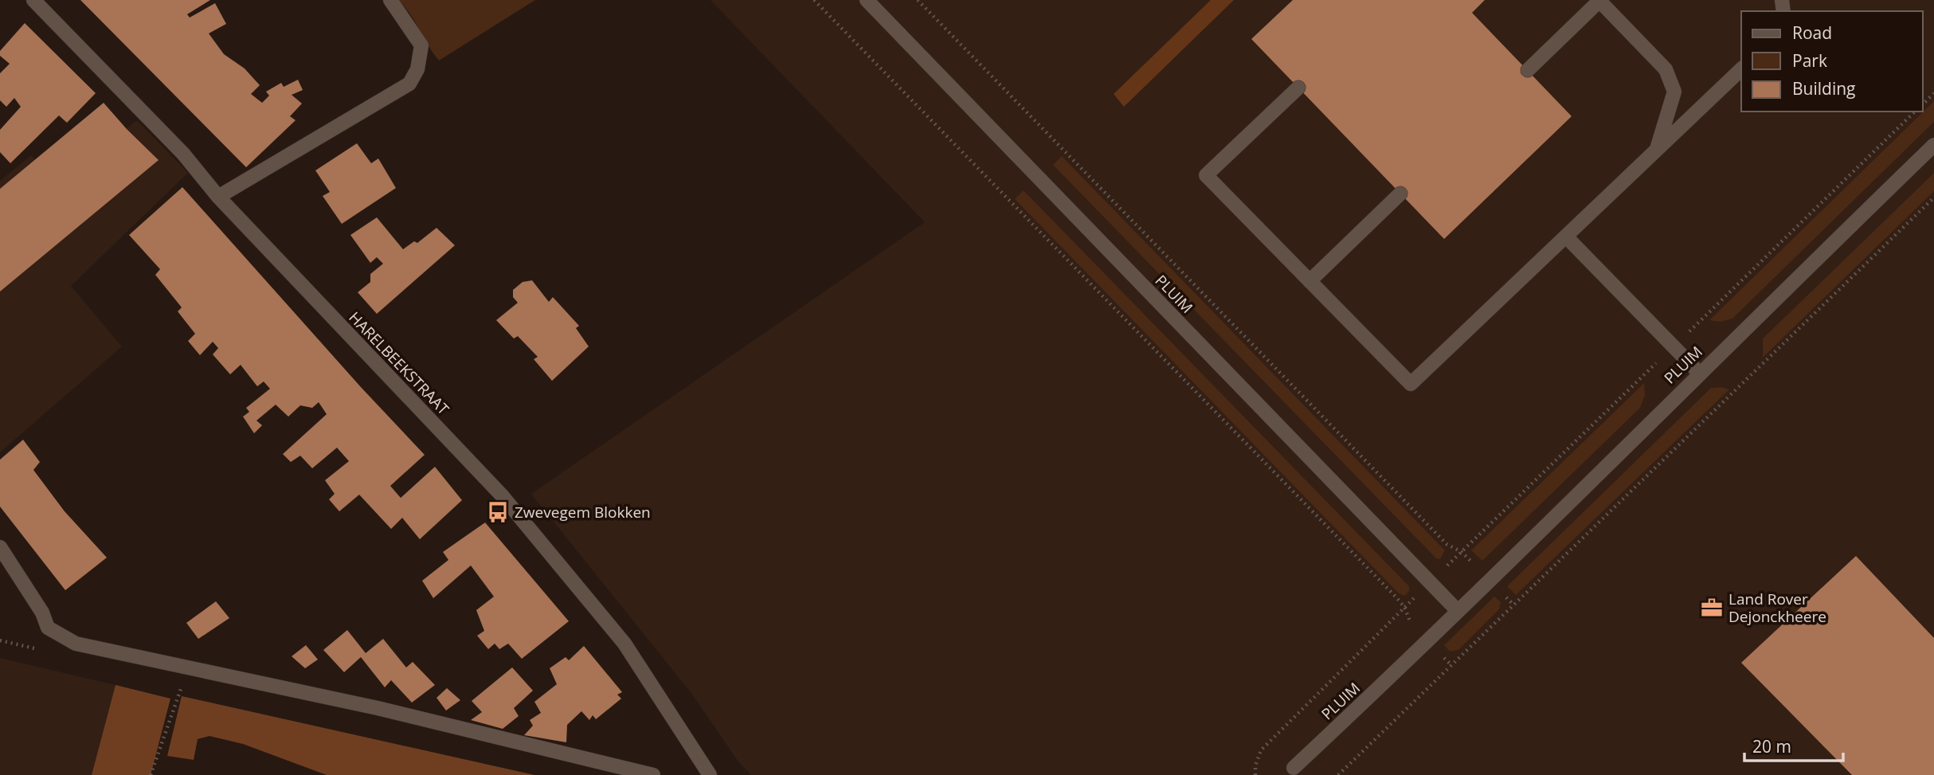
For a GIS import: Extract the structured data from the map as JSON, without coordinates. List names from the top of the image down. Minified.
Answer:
{"streets":{"street":["PLUIM","HARELBEEKSTRAAT"]},"places":{"bus stop":["Zwevegem Blokken"],"office":["Land Rover Dejonckheere"]},"legend":["Road","Park","Building"],"scale_bar":"20 m"}
